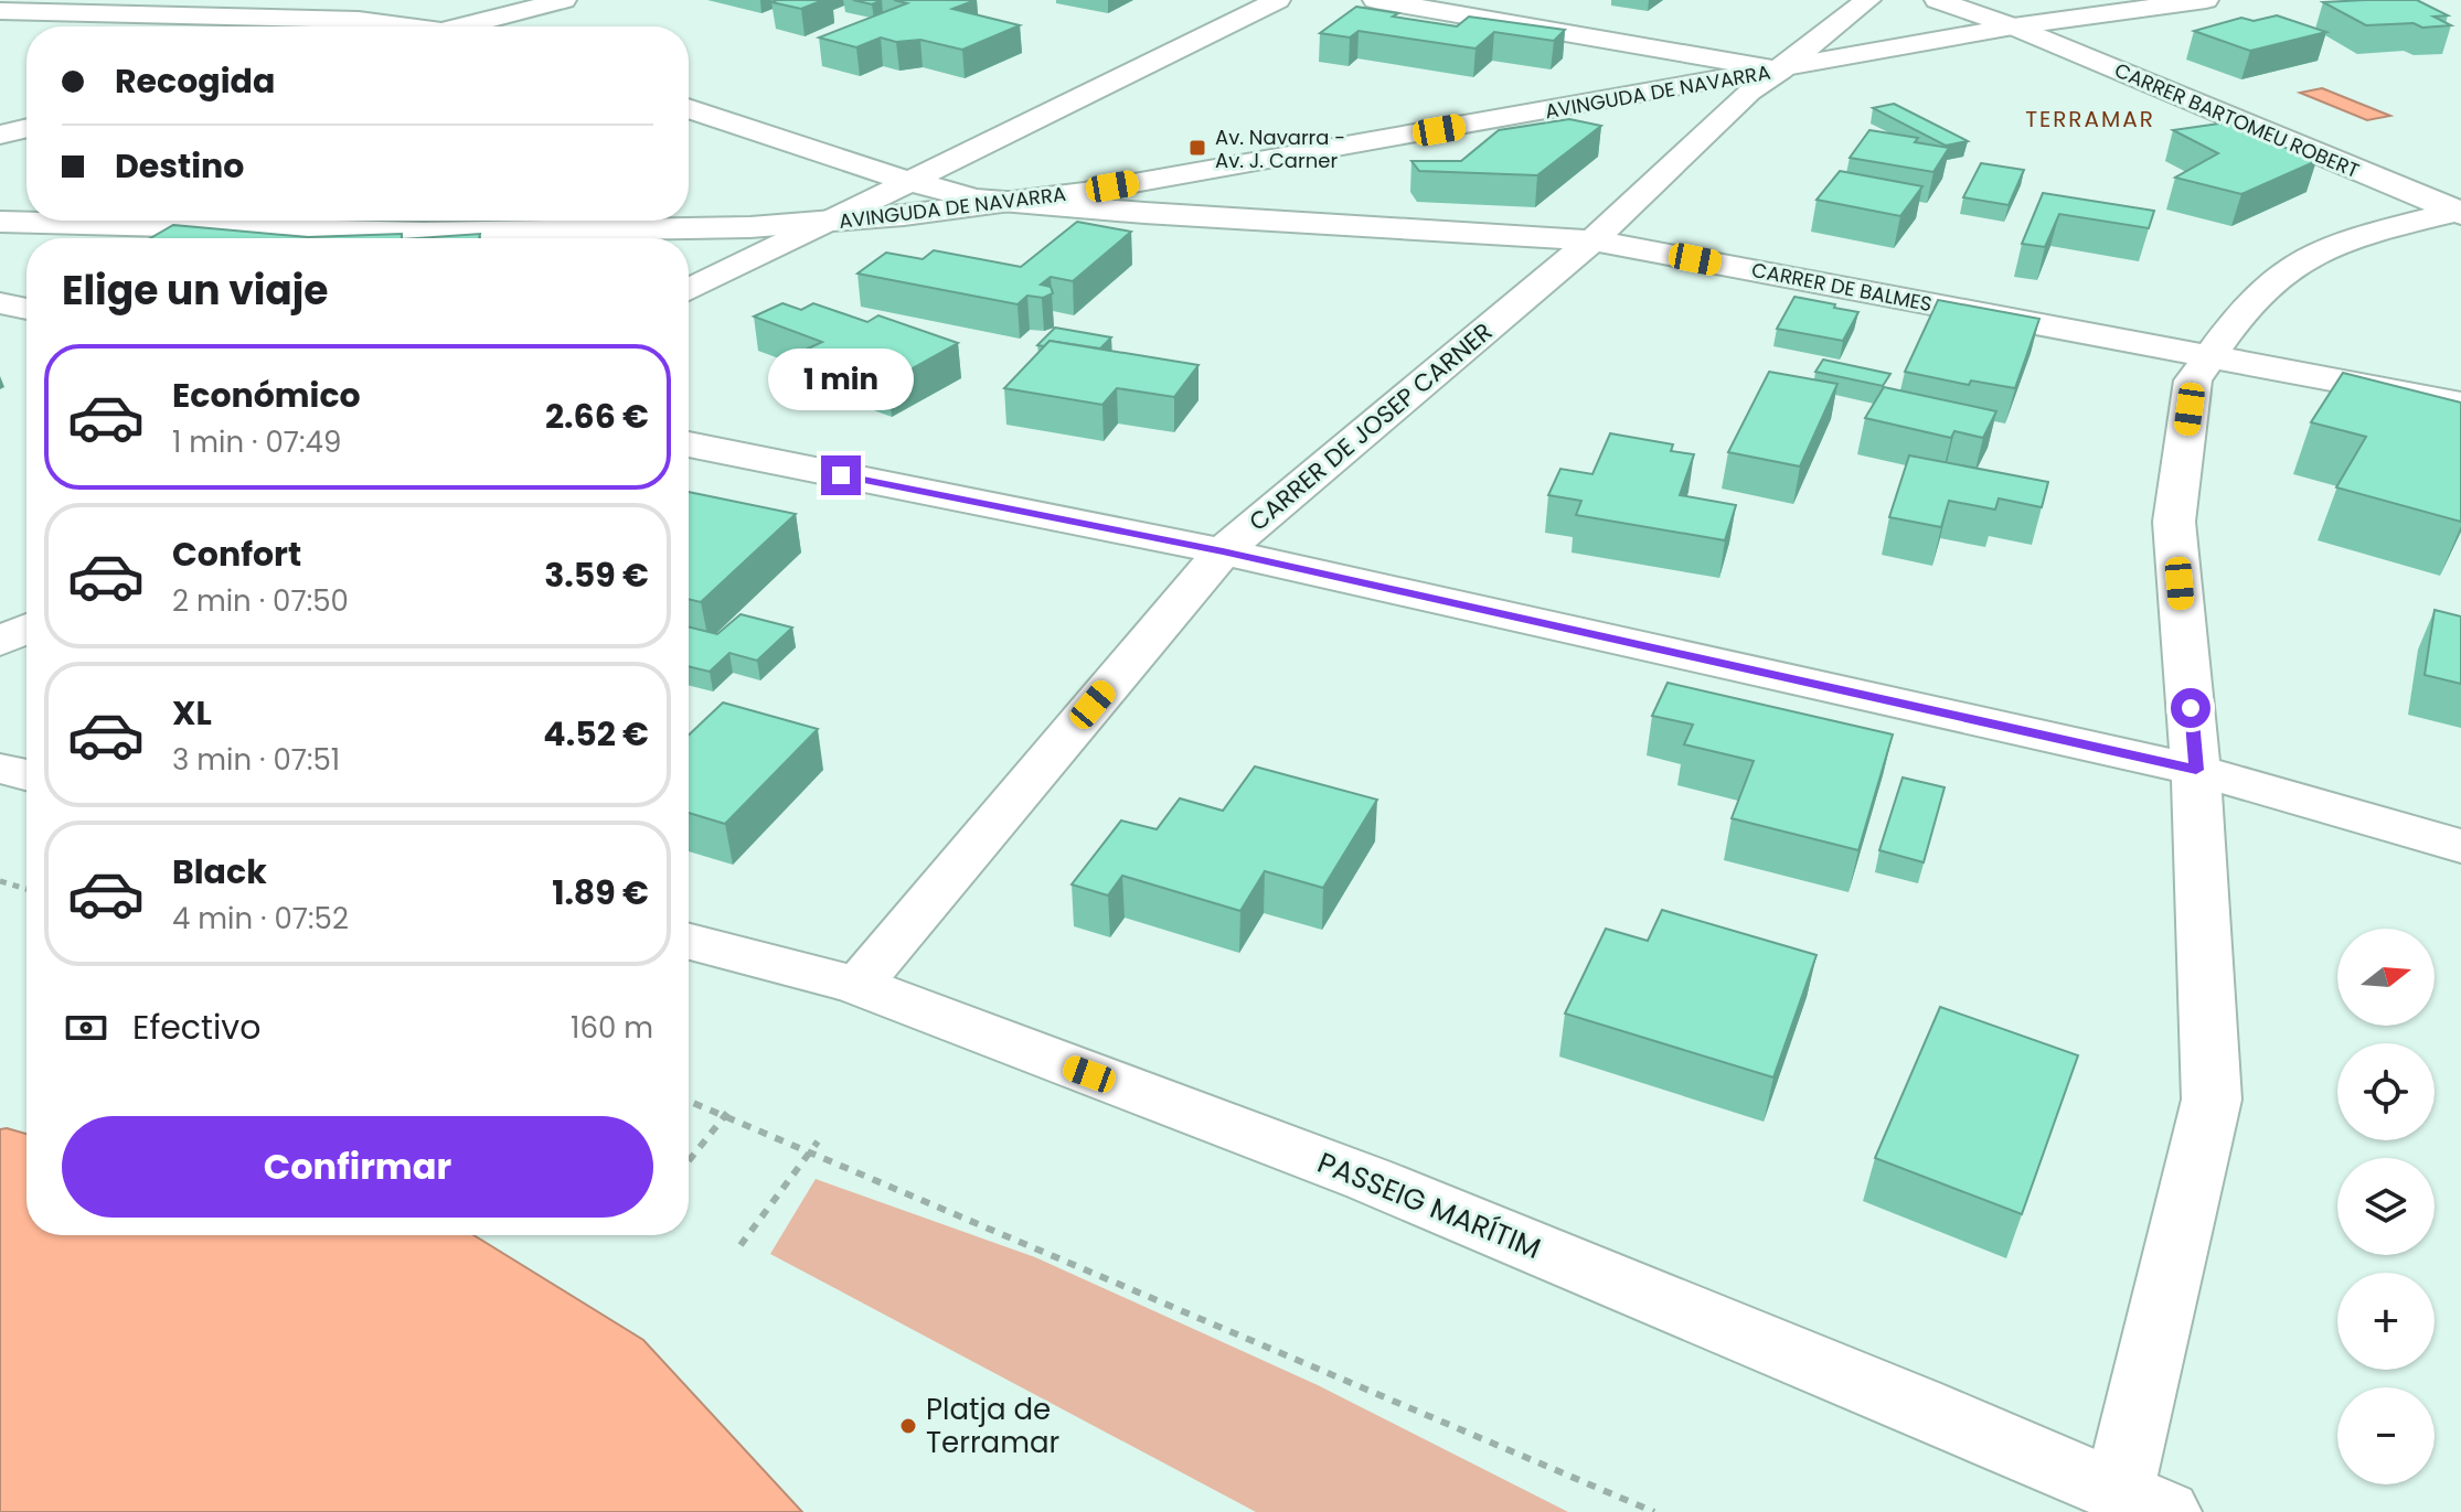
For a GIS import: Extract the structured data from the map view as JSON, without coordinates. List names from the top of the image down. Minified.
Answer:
{"streets":{"street":["AVINGUDA DE NAVARRA","CARRER BARTOMEU ROBERT","CARRER DE BALMES","CARRER DE JOSEP CARNER","PASSEIG MARÍTIM"]},"crossings":[["AVINGUDA DE NAVARRA","CARRER BARTOMEU ROBERT"],["AVINGUDA DE NAVARRA","CARRER DE BALMES"],["AVINGUDA DE NAVARRA","CARRER DE JOSEP CARNER"],["CARRER DE BALMES","CARRER DE JOSEP CARNER"],["CARRER DE JOSEP CARNER","PASSEIG MARÍTIM"]],"districts":["TERRAMAR"],"places":{"transit":["Av. Navarra - Av. J. Carner"],"other":["Platja de Terramar"]},"north":"right","page":{"banner":["Recogida","Destino"],"heading":"Elige un viaje","list":[{"name":"Económico","note":"1 min · 07:49","value":"2.66 €"},{"name":"Confort","note":"2 min · 07:50","value":"3.59 €"},{"name":"XL","note":"3 min · 07:51","value":"4.52 €"},{"name":"Black","note":"4 min · 07:52","value":"1.89 €"}],"bubble":"1 min","map_buttons":["+","−"],"pay":["Efectivo","160 m"],"buttons":"Confirmar"}}
